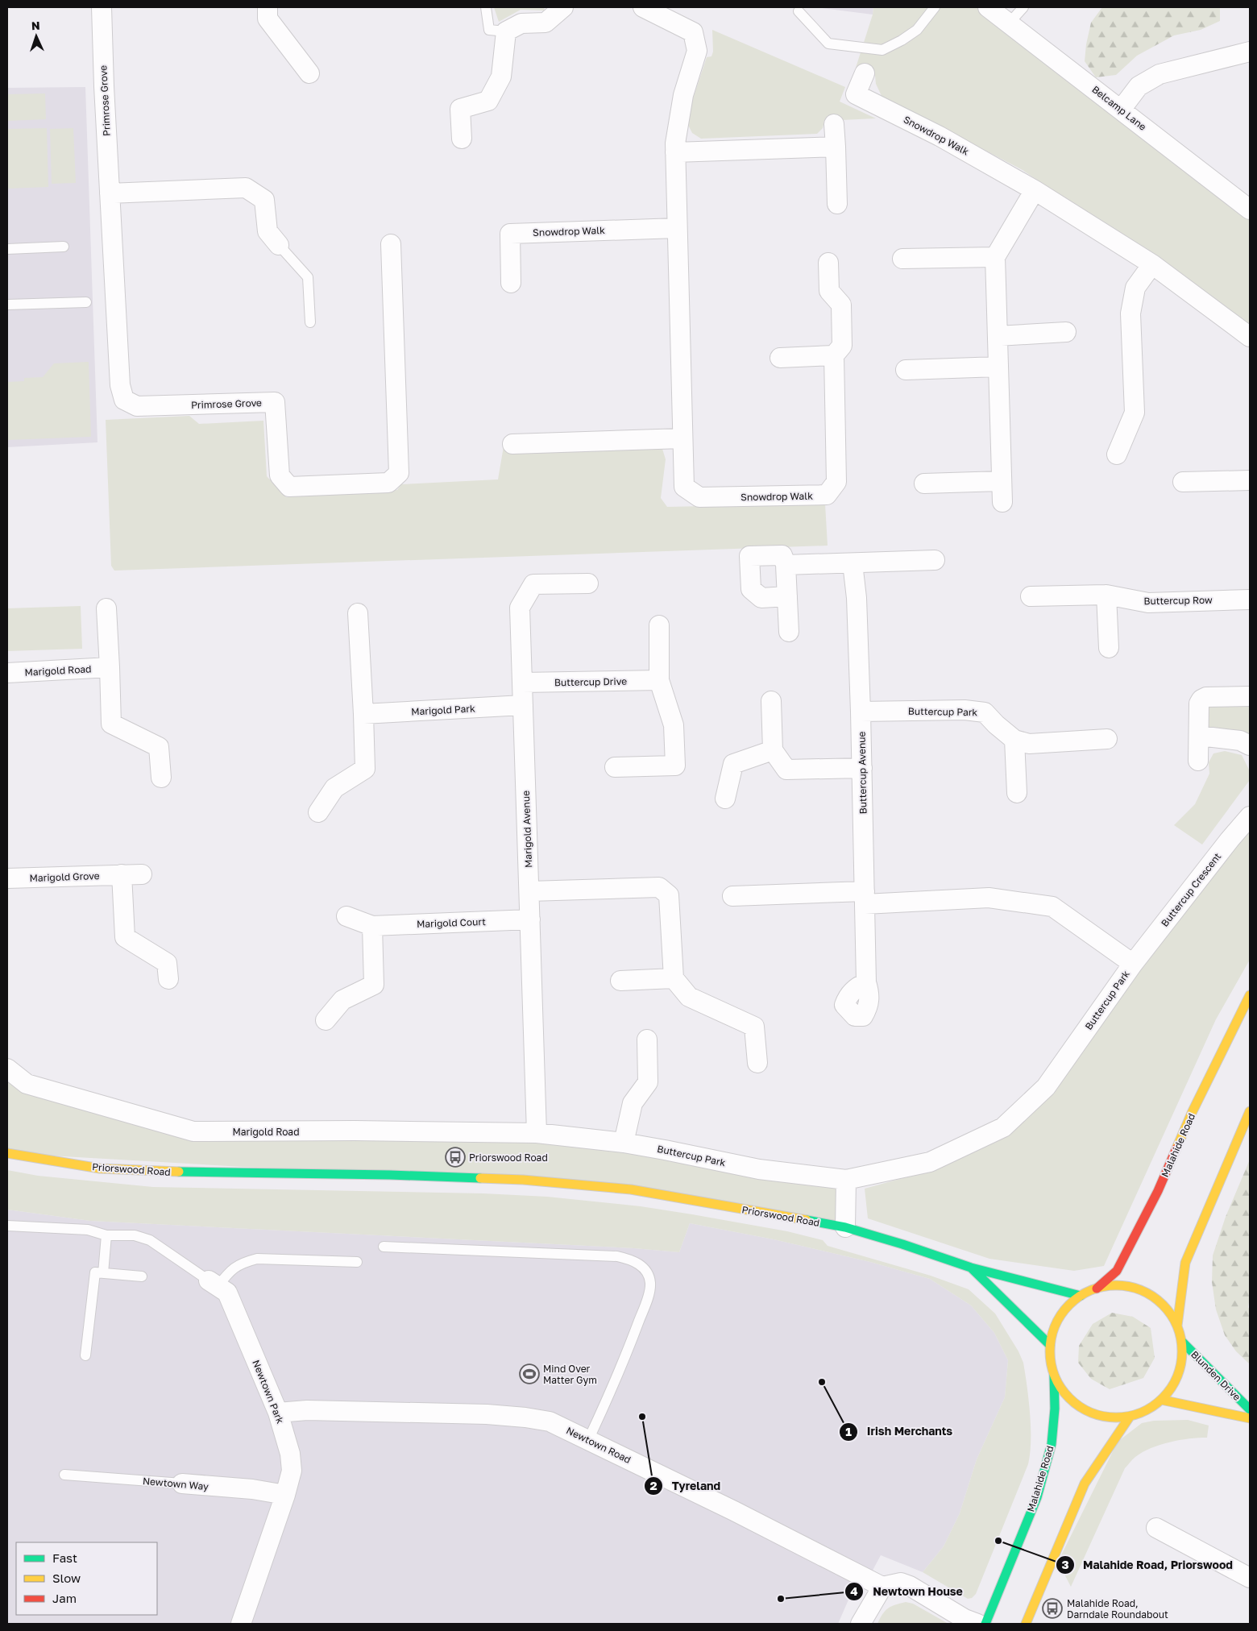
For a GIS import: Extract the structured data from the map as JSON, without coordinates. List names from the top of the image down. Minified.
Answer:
{"streets":{"main road":["Malahide Road","Priorswood Road","Blunden Drive"],"street":["Primrose Grove","Belcamp Lane","Snowdrop Walk","Buttercup Row","Marigold Road","Buttercup Drive","Marigold Park","Buttercup Park","Buttercup Avenue","Marigold Avenue","Marigold Grove","Buttercup Crescent","Marigold Court","Newtown Park","Newtown Road","Newtown Way"]},"crossings":[["Marigold Road","Buttercup Park"],["Marigold Road","Marigold Avenue"],["Buttercup Drive","Marigold Avenue"],["Marigold Park","Marigold Avenue"],["Buttercup Park","Buttercup Avenue"],["Buttercup Park","Marigold Avenue"],["Buttercup Park","Buttercup Crescent"],["Marigold Avenue","Marigold Court"],["Malahide Road","Priorswood Road"],["Malahide Road","Blunden Drive"],["Priorswood Road","Blunden Drive"],["Newtown Park","Newtown Road"],["Newtown Park","Newtown Way"]],"places":{"bus stop":["Priorswood Road","Malahide Road, Darndale Roundabout"],"sports":["Mind Over Matter Gym"],"other":["Irish Merchants","Tyreland","Malahide Road, Priorswood","Newtown House"]},"legend":["Fast","Slow","Jam"],"north":"top"}
